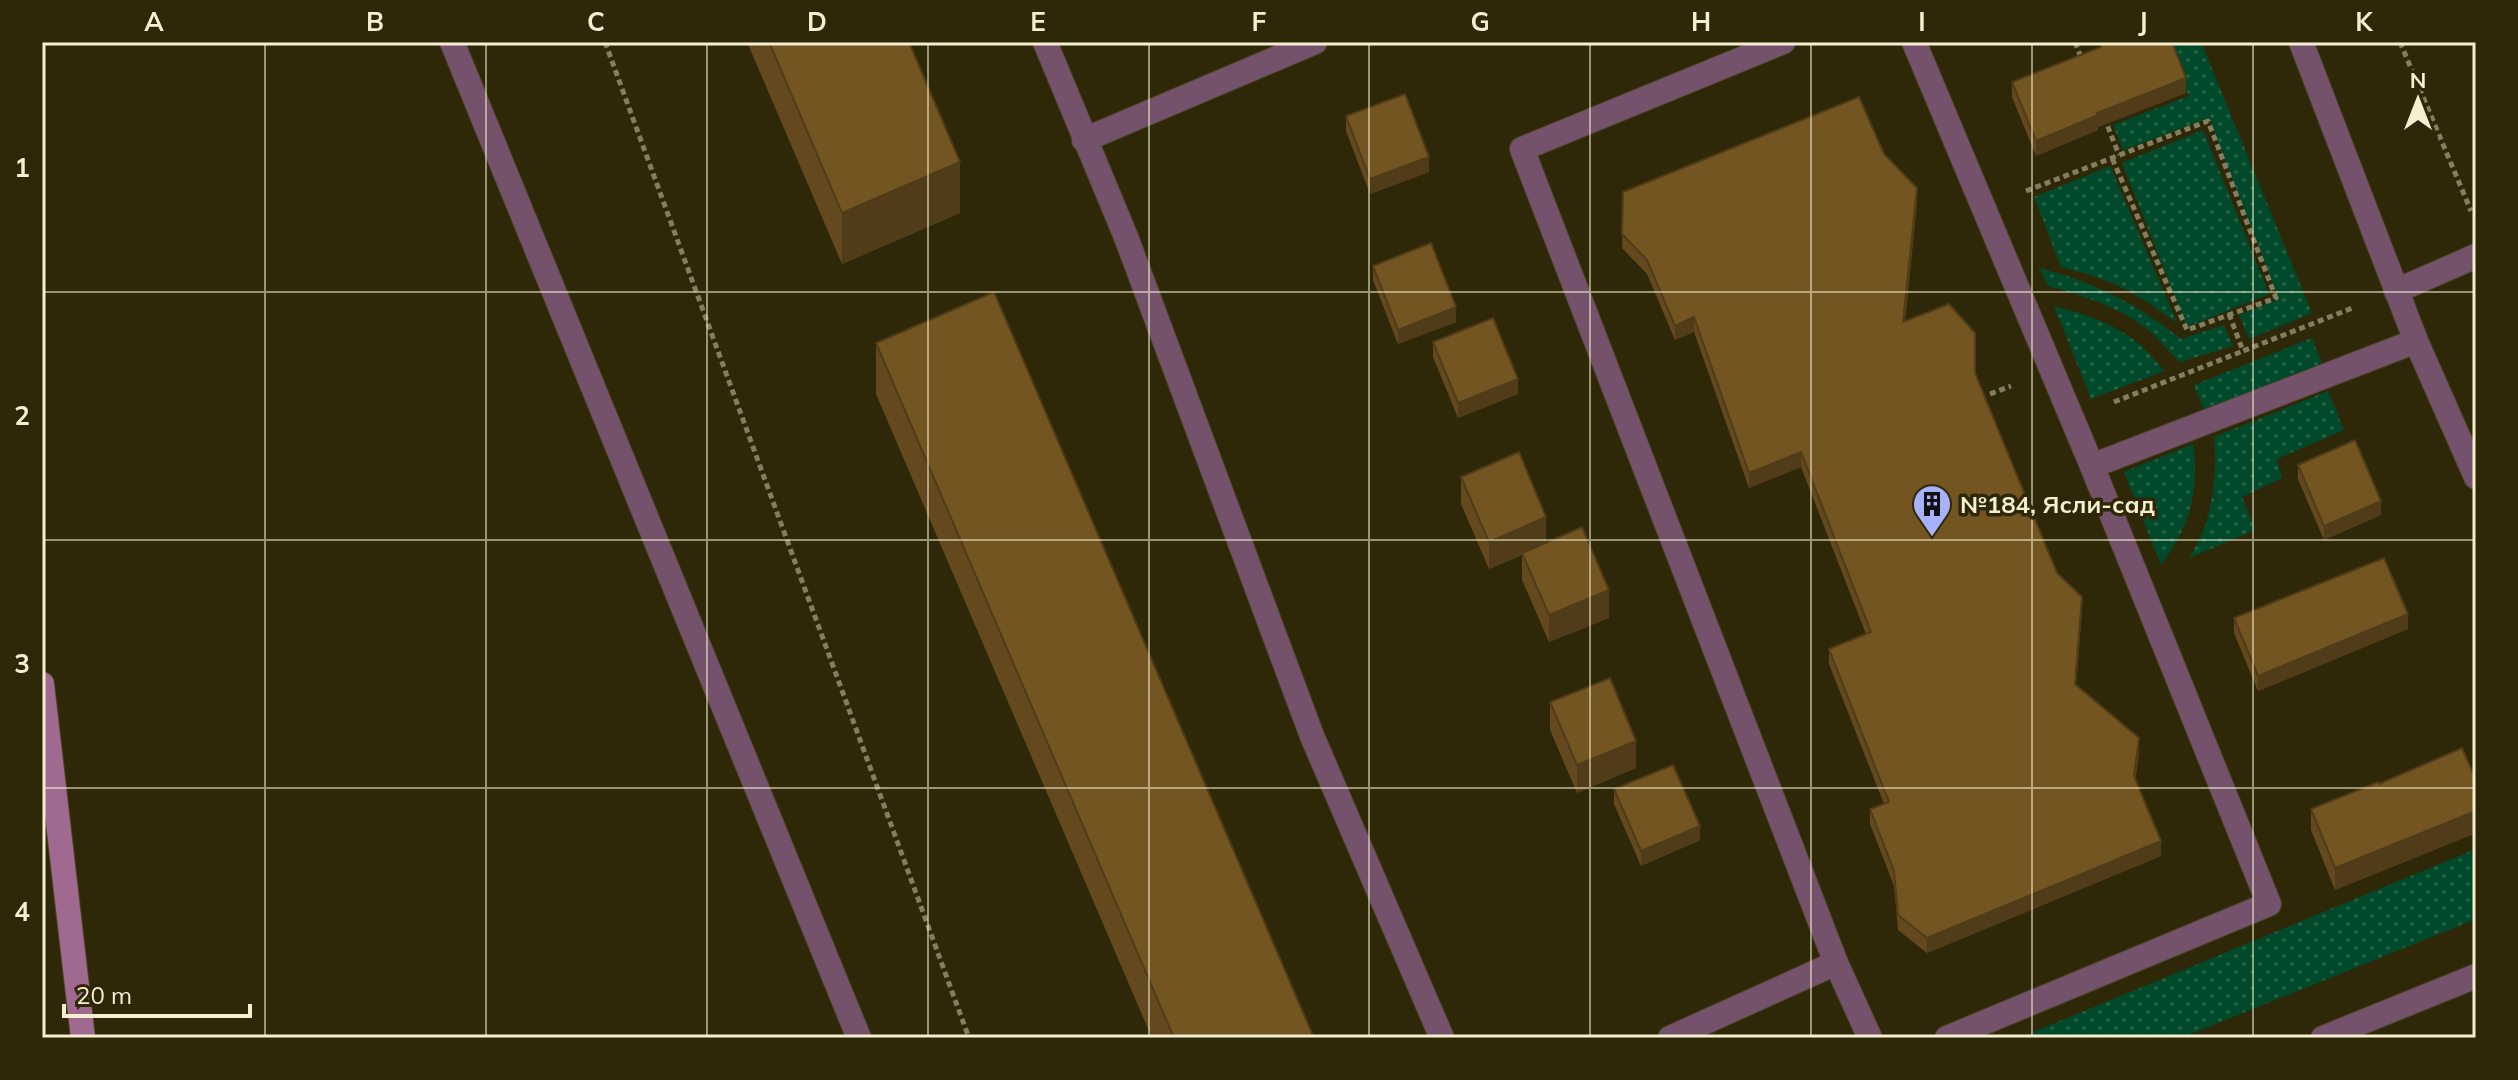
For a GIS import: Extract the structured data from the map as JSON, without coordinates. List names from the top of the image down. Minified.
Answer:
{"places":{"building":["№184, Ясли-сад"]},"scale_bar":"20 m","north":"top","grid":{"columns":["A","B","C","D","E","F","G","H","I","J","K"],"rows":["1","2","3","4"]}}
